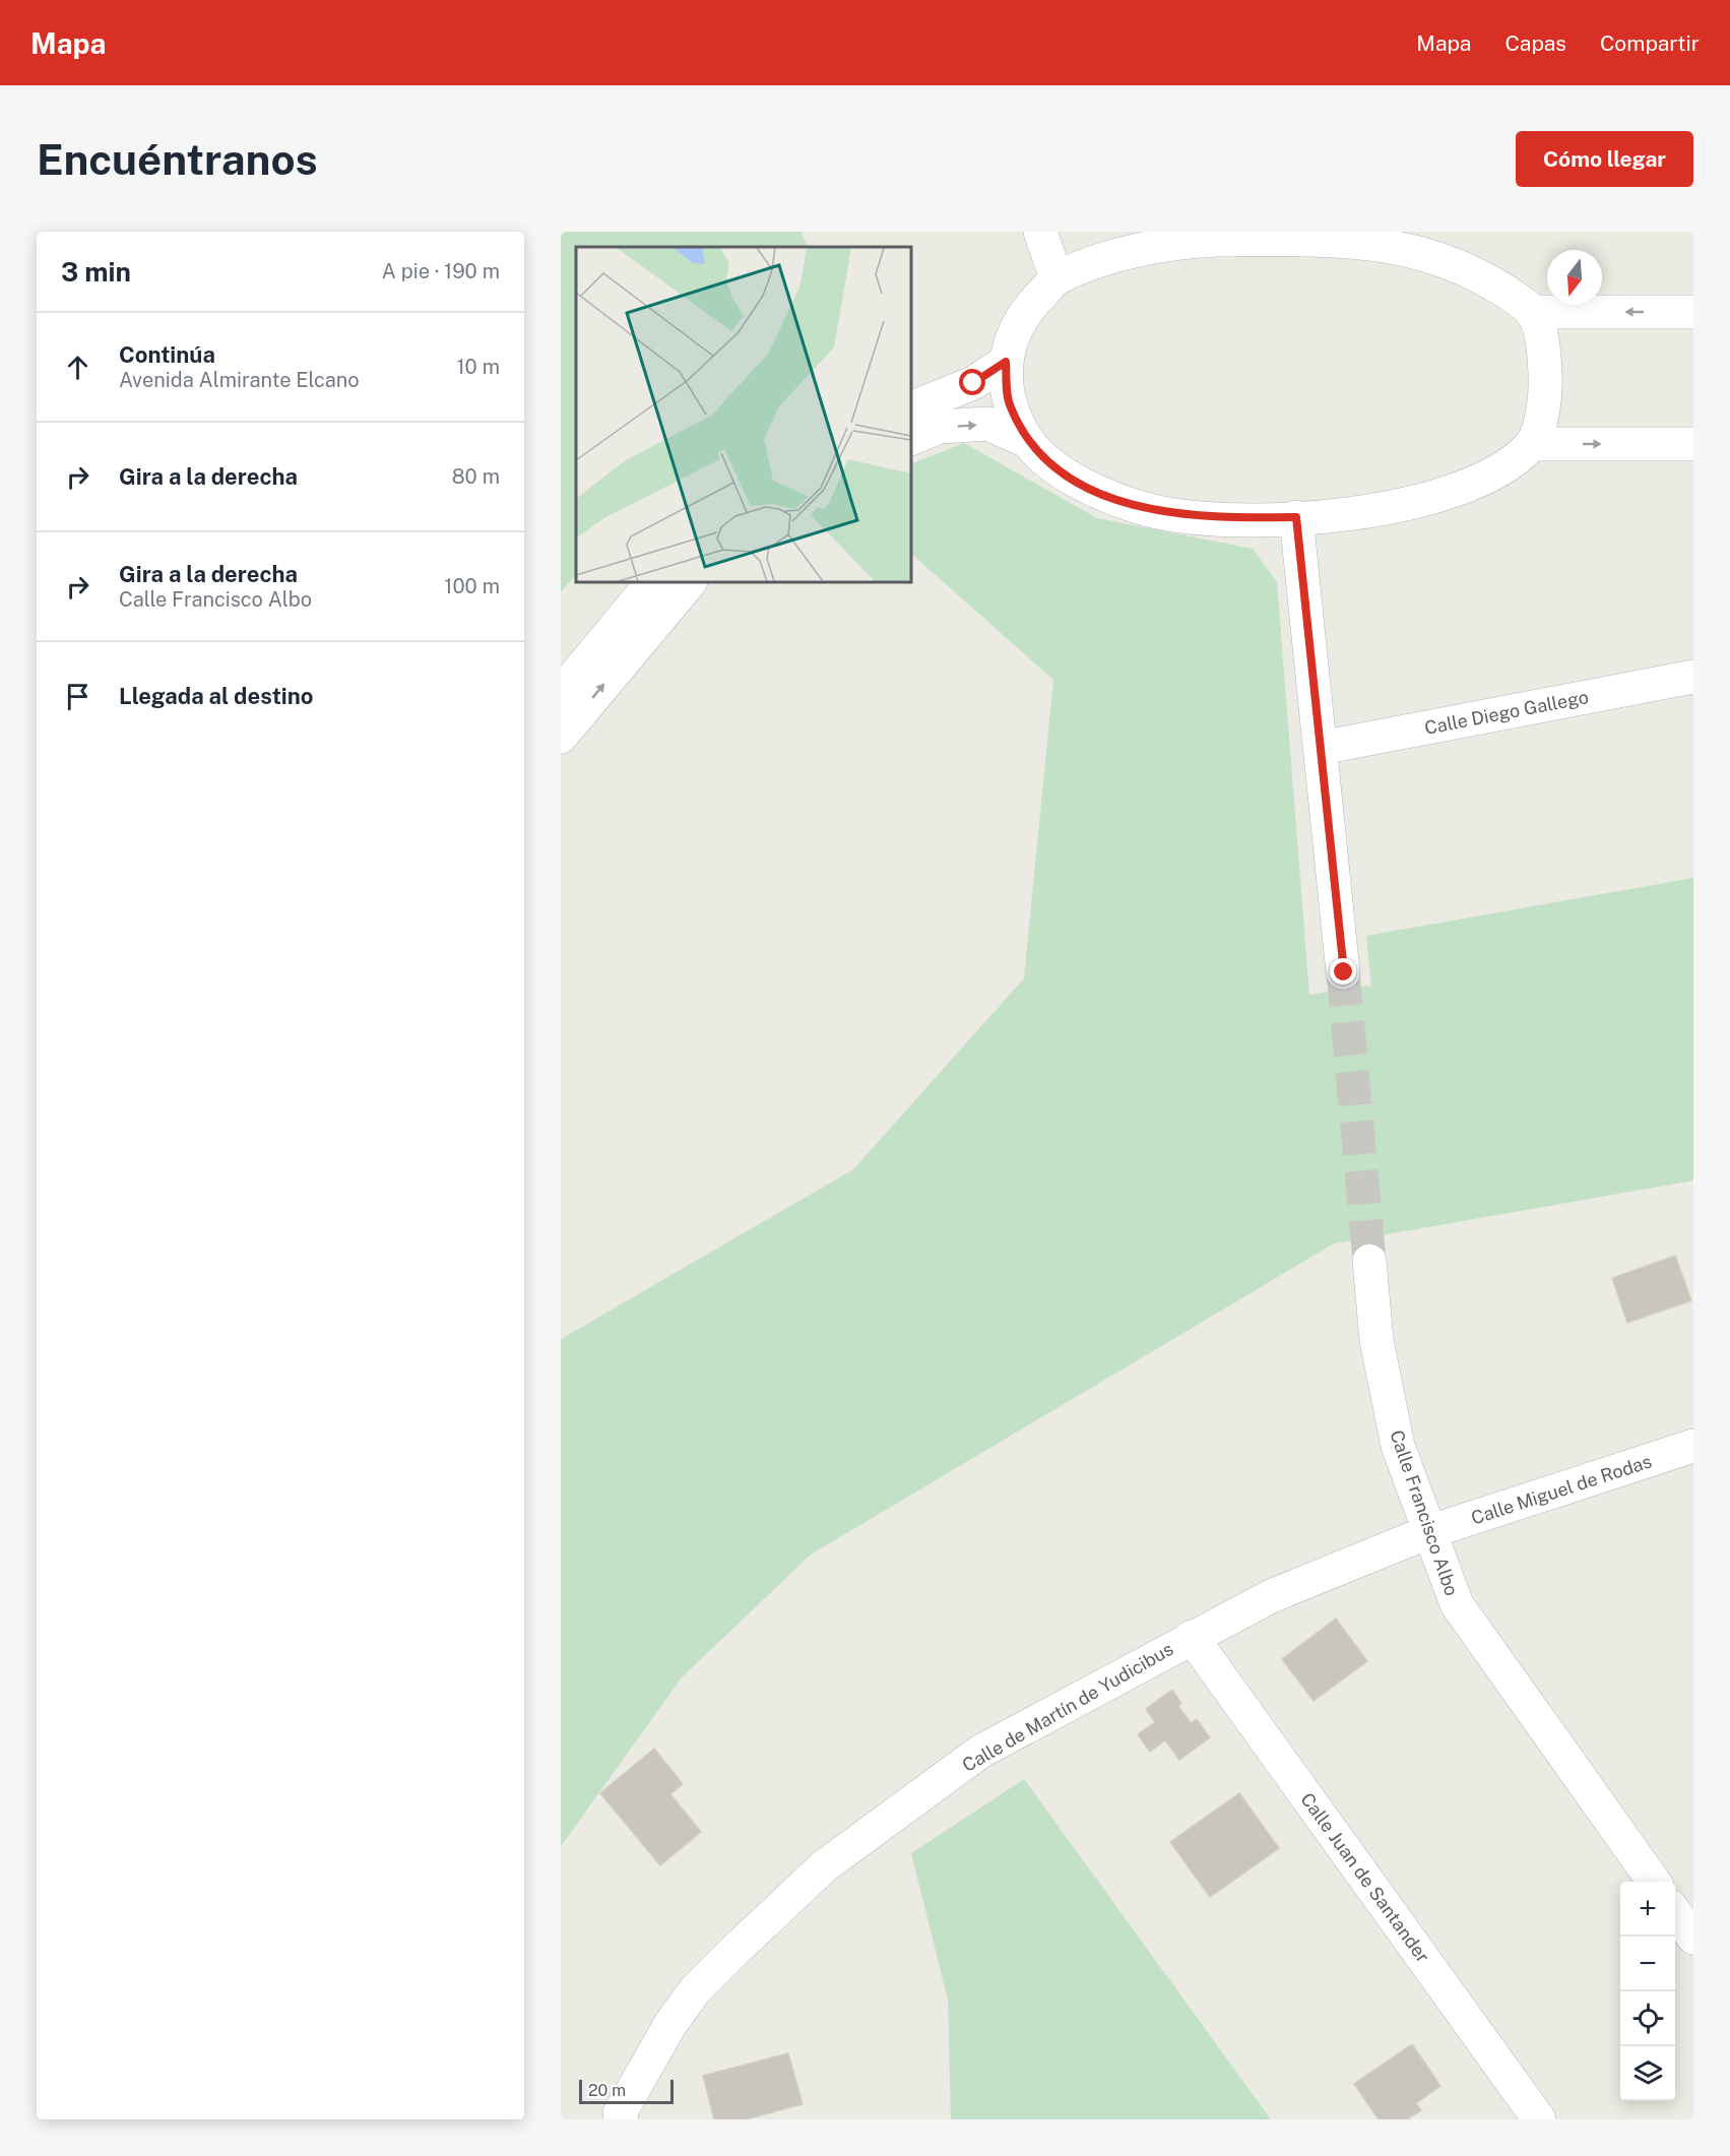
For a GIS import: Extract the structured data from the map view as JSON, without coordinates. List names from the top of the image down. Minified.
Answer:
{"streets":{"street":["Calle Diego Gallego","Calle Miguel de Rodas","Calle Francisco Albo","Calle de Martín de Yudicibus","Calle Juan de Santander"]},"crossings":[["Calle Miguel de Rodas","Calle Francisco Albo"],["Calle Miguel de Rodas","Calle de Martín de Yudicibus"],["Calle Francisco Albo","Calle de Martín de Yudicibus"],["Calle de Martín de Yudicibus","Calle Juan de Santander"]],"scale_bar":"20 m","north":"bottom","page":{"header":"Mapa","nav":["Mapa","Capas","Compartir"],"buttons":"Cómo llegar","title":"Encuéntranos","heading":["3 min","A pie · 190 m"],"list":[["Continúa","Avenida Almirante Elcano","10 m"],["Gira a la derecha","80 m"],["Gira a la derecha","Calle Francisco Albo","100 m"],"Llegada al destino"],"map_buttons":["+","−"],"scale":"20 m"}}
